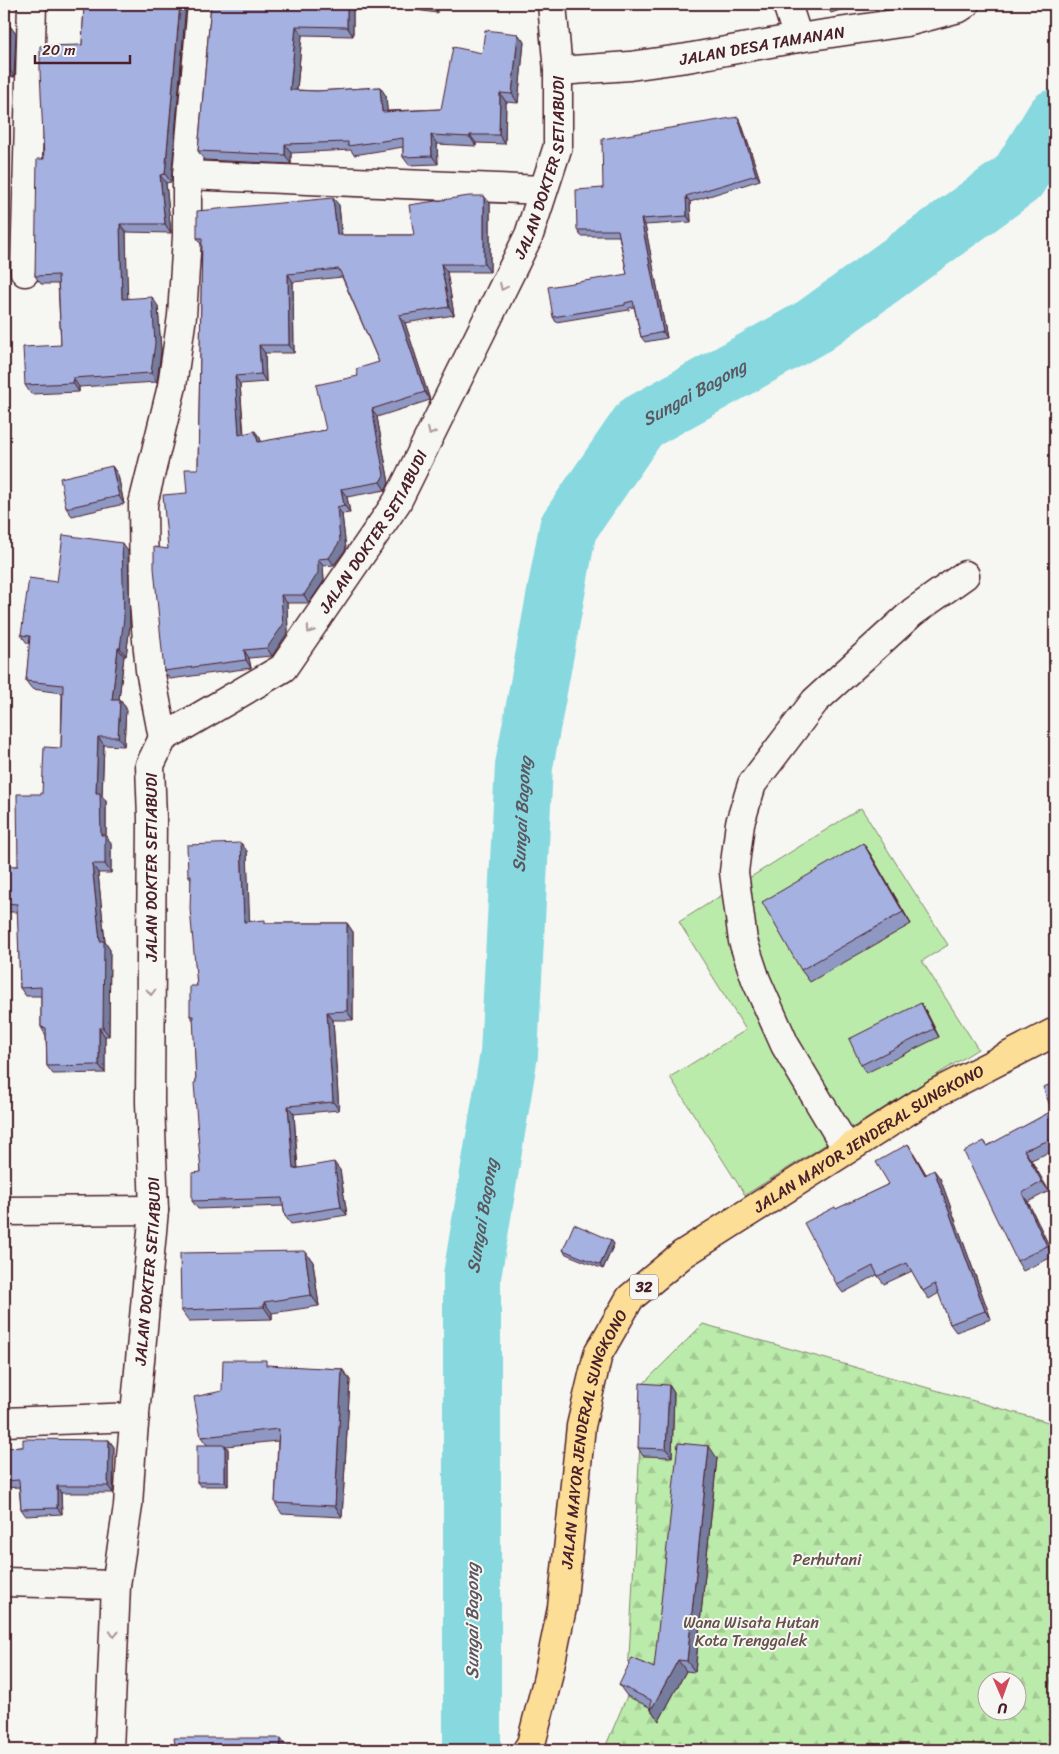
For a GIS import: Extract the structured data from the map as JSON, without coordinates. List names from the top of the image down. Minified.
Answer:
{"streets":{"highway":["JALAN MAYOR JENDERAL SUNGKONO","32"],"street":["JALAN DESA TAMANAN","JALAN DOKTER SETIABUDI"]},"crossings":[["JALAN DESA TAMANAN","JALAN DOKTER SETIABUDI"]],"one_way":["JALAN DOKTER SETIABUDI"],"water":["Sungai Bagong"],"parks":["Perhutani","Wana Wisata Hutan Kota Trenggalek"],"scale_bar":"20 m","north":"bottom"}
